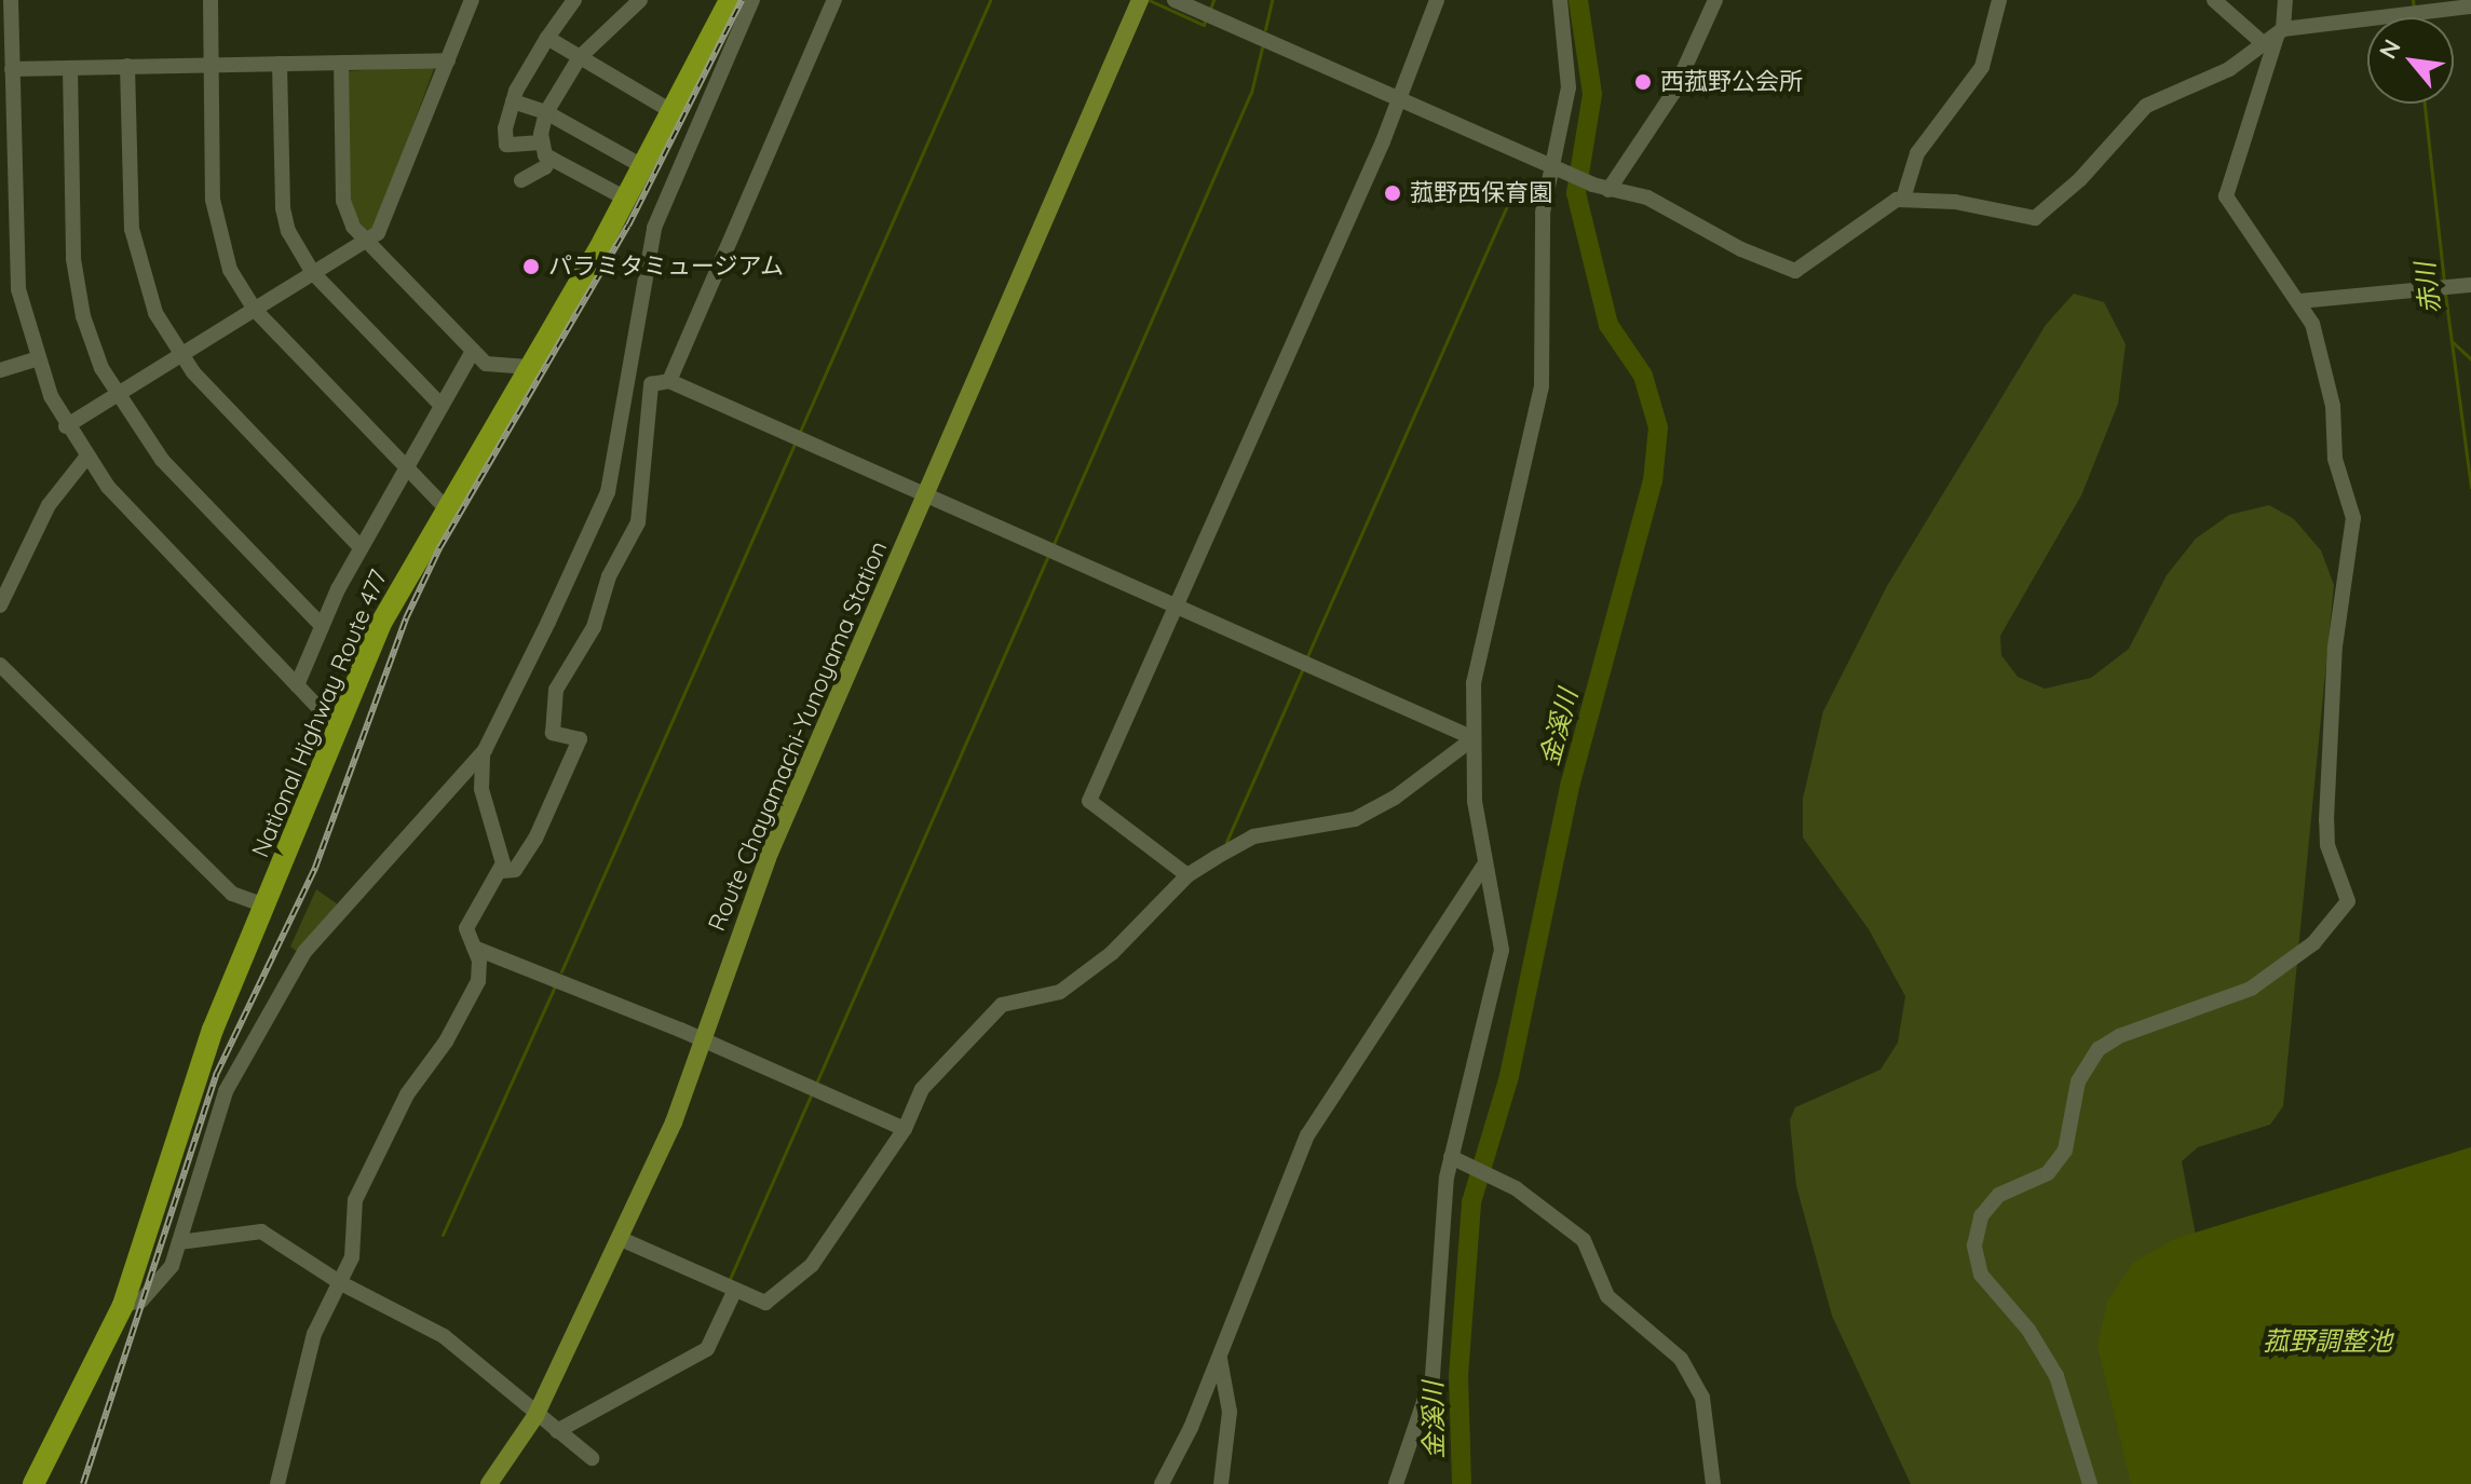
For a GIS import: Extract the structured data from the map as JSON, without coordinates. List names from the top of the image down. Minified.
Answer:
{"streets":{"highway":["National Highway Route 477"],"main road":["Route Chayamachi-Yunoyama Station"]},"water":["赤川","金溪川","菰野調整池"],"places":["西菰野公会所","菰野西保育園","パラミタミュージアム"],"north":"top left"}
